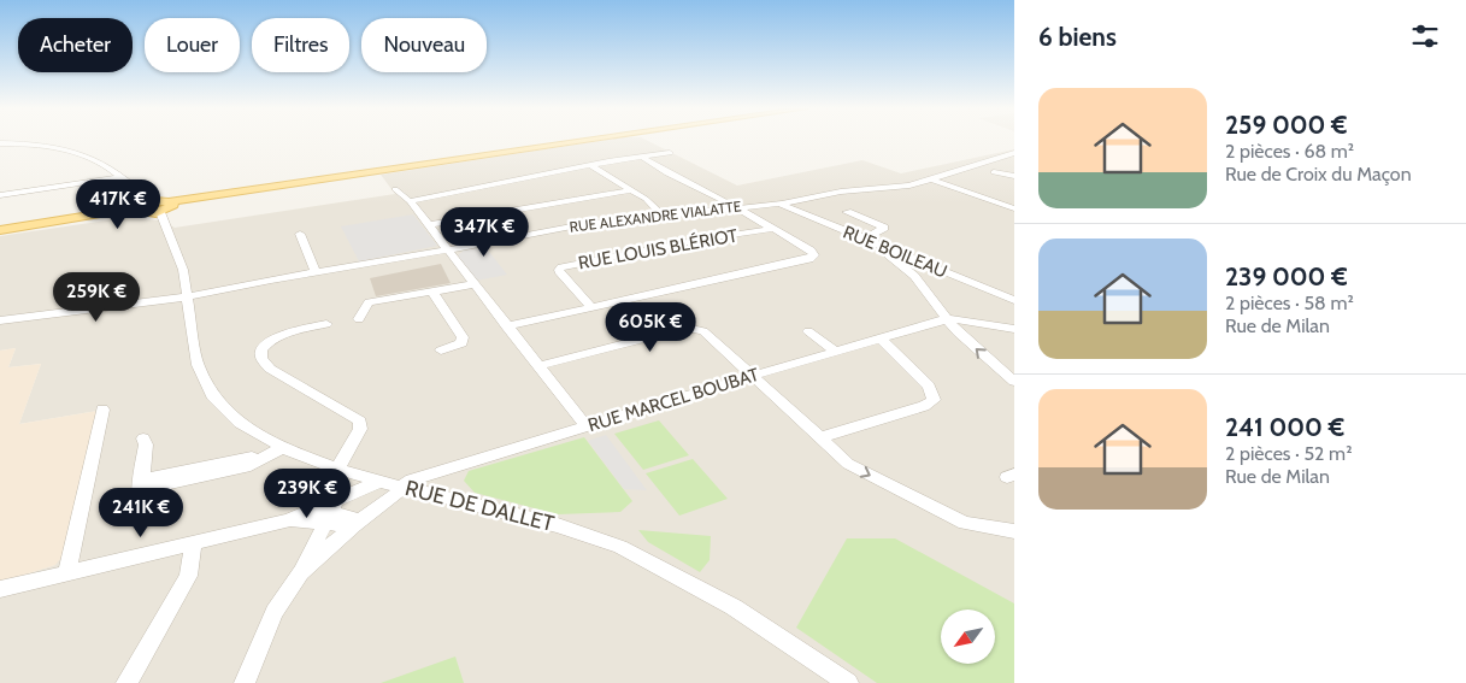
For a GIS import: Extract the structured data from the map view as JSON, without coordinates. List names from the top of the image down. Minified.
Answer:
{"streets":{"street":["RUE ALEXANDRE VIALATTE","RUE LOUIS BLÉRIOT","RUE BOILEAU","RUE MARCEL BOUBAT","RUE DE DALLET"]},"crossings":[["RUE ALEXANDRE VIALATTE","RUE BOILEAU"],["RUE ALEXANDRE VIALATTE","RUE DE DALLET"],["RUE MARCEL BOUBAT","RUE DE DALLET"]],"north":"bottom left","page":{"heading":"6 biens","chip":["Acheter","Louer","Filtres","Nouveau"],"list":[{"name":"259 000 €","note":"2 pièces · 68 m² · Rue de Croix du Maçon"},{"name":"239 000 €","note":"2 pièces · 58 m² · Rue de Milan"},{"name":"241 000 €","note":"2 pièces · 52 m² · Rue de Milan"}],"price":["417K €","347K €","259K €","605K €","239K €","241K €"]}}
